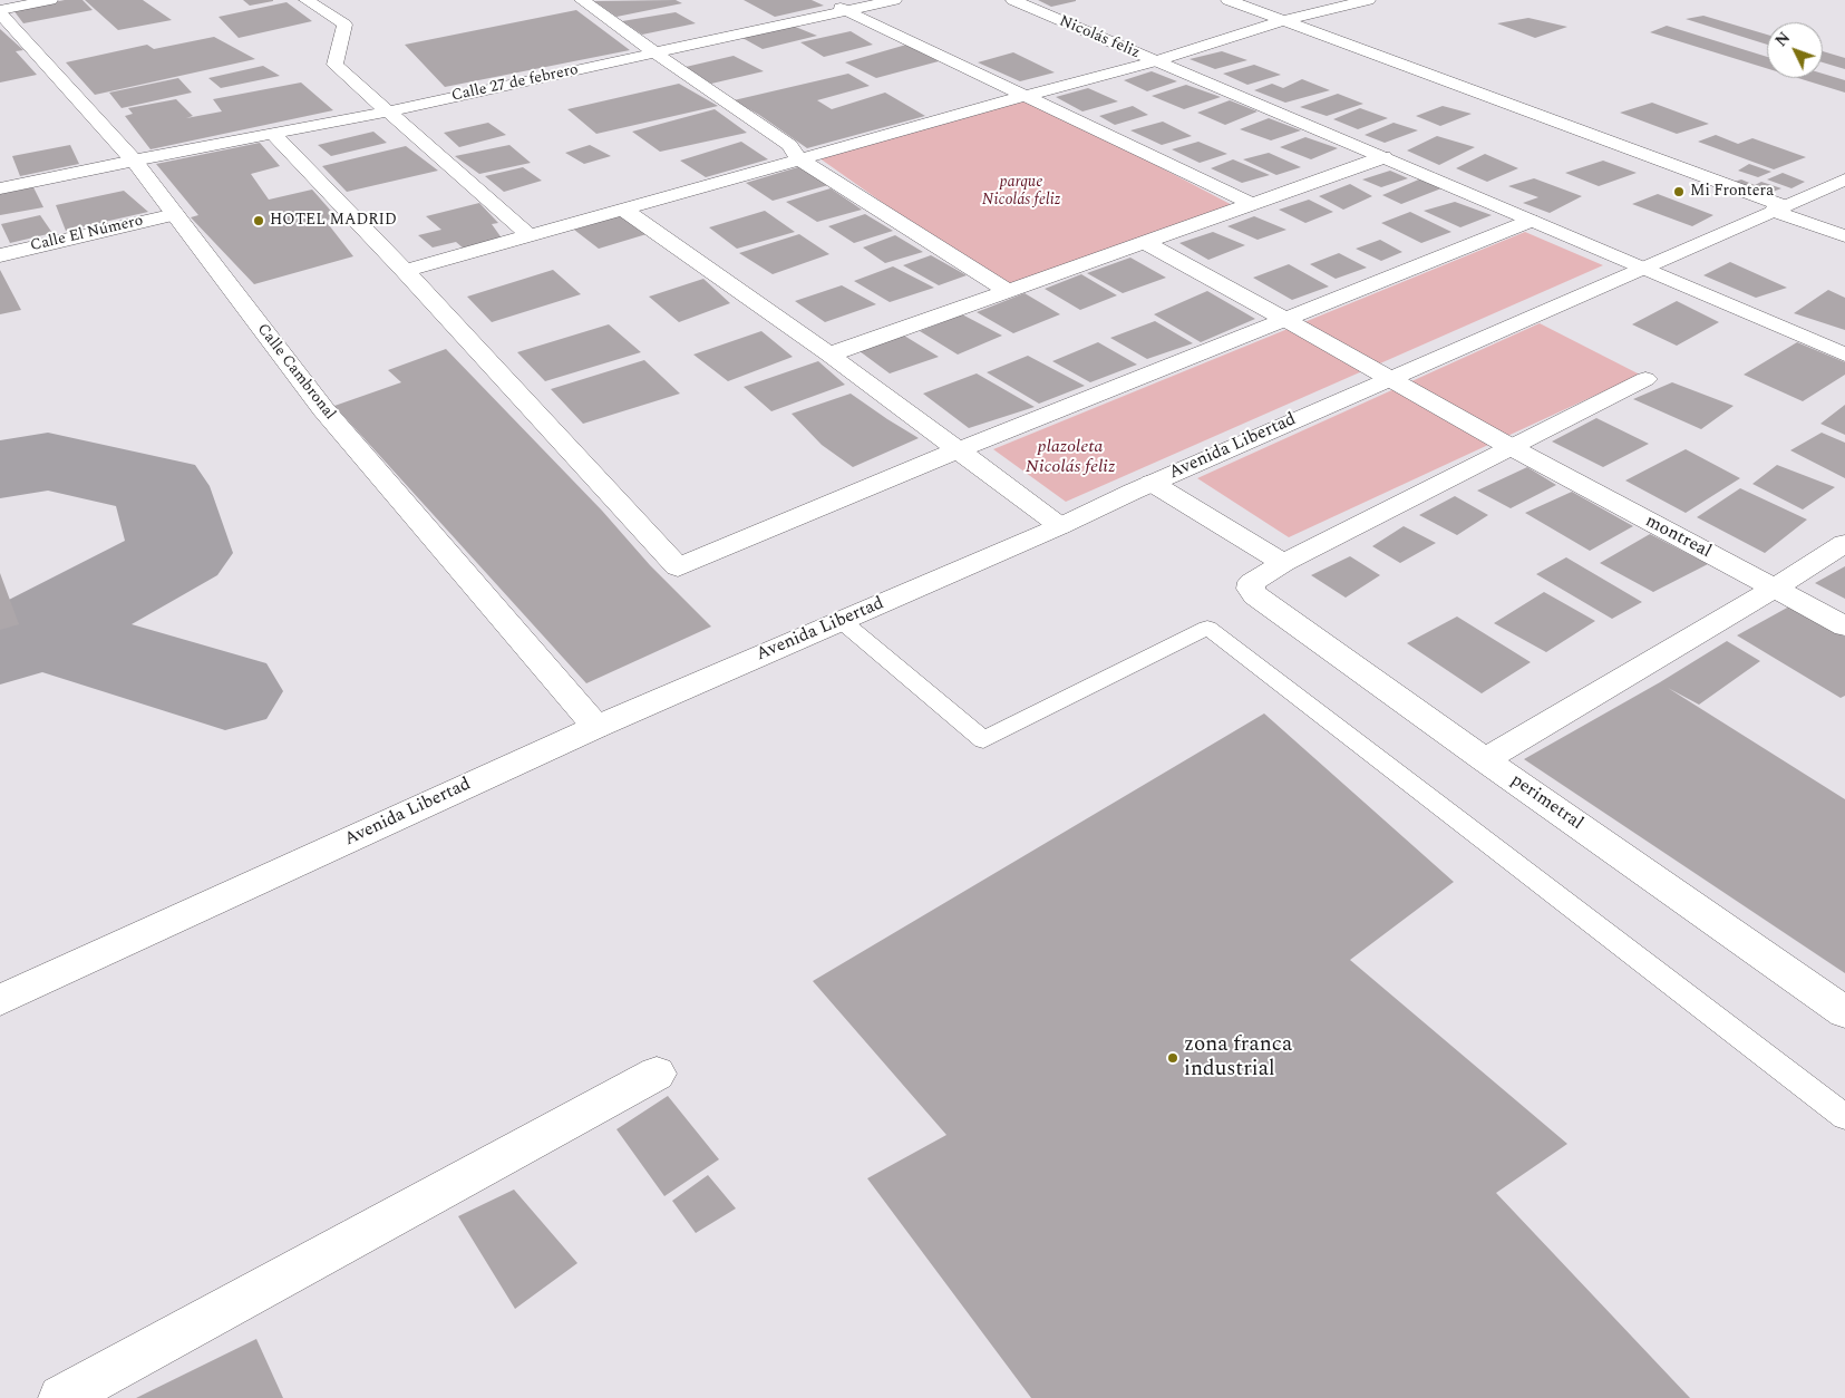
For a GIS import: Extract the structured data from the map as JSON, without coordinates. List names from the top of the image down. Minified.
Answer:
{"streets":{"street":["Nicolás feliz","Calle 27 de febrero","Calle El Número","Calle Cambronal","Avenida Libertad","montreal","perimetral"]},"crossings":[["Nicolás feliz","Avenida Libertad"],["Calle 27 de febrero","Calle Cambronal"],["Calle El Número","Calle Cambronal"],["Calle Cambronal","Avenida Libertad"],["Avenida Libertad","montreal"]],"parks":["parque Nicolás feliz","plazoleta Nicolás feliz"],"places":["Mi Frontera","HOTEL MADRID","zona franca industrial"],"north":"top left"}
